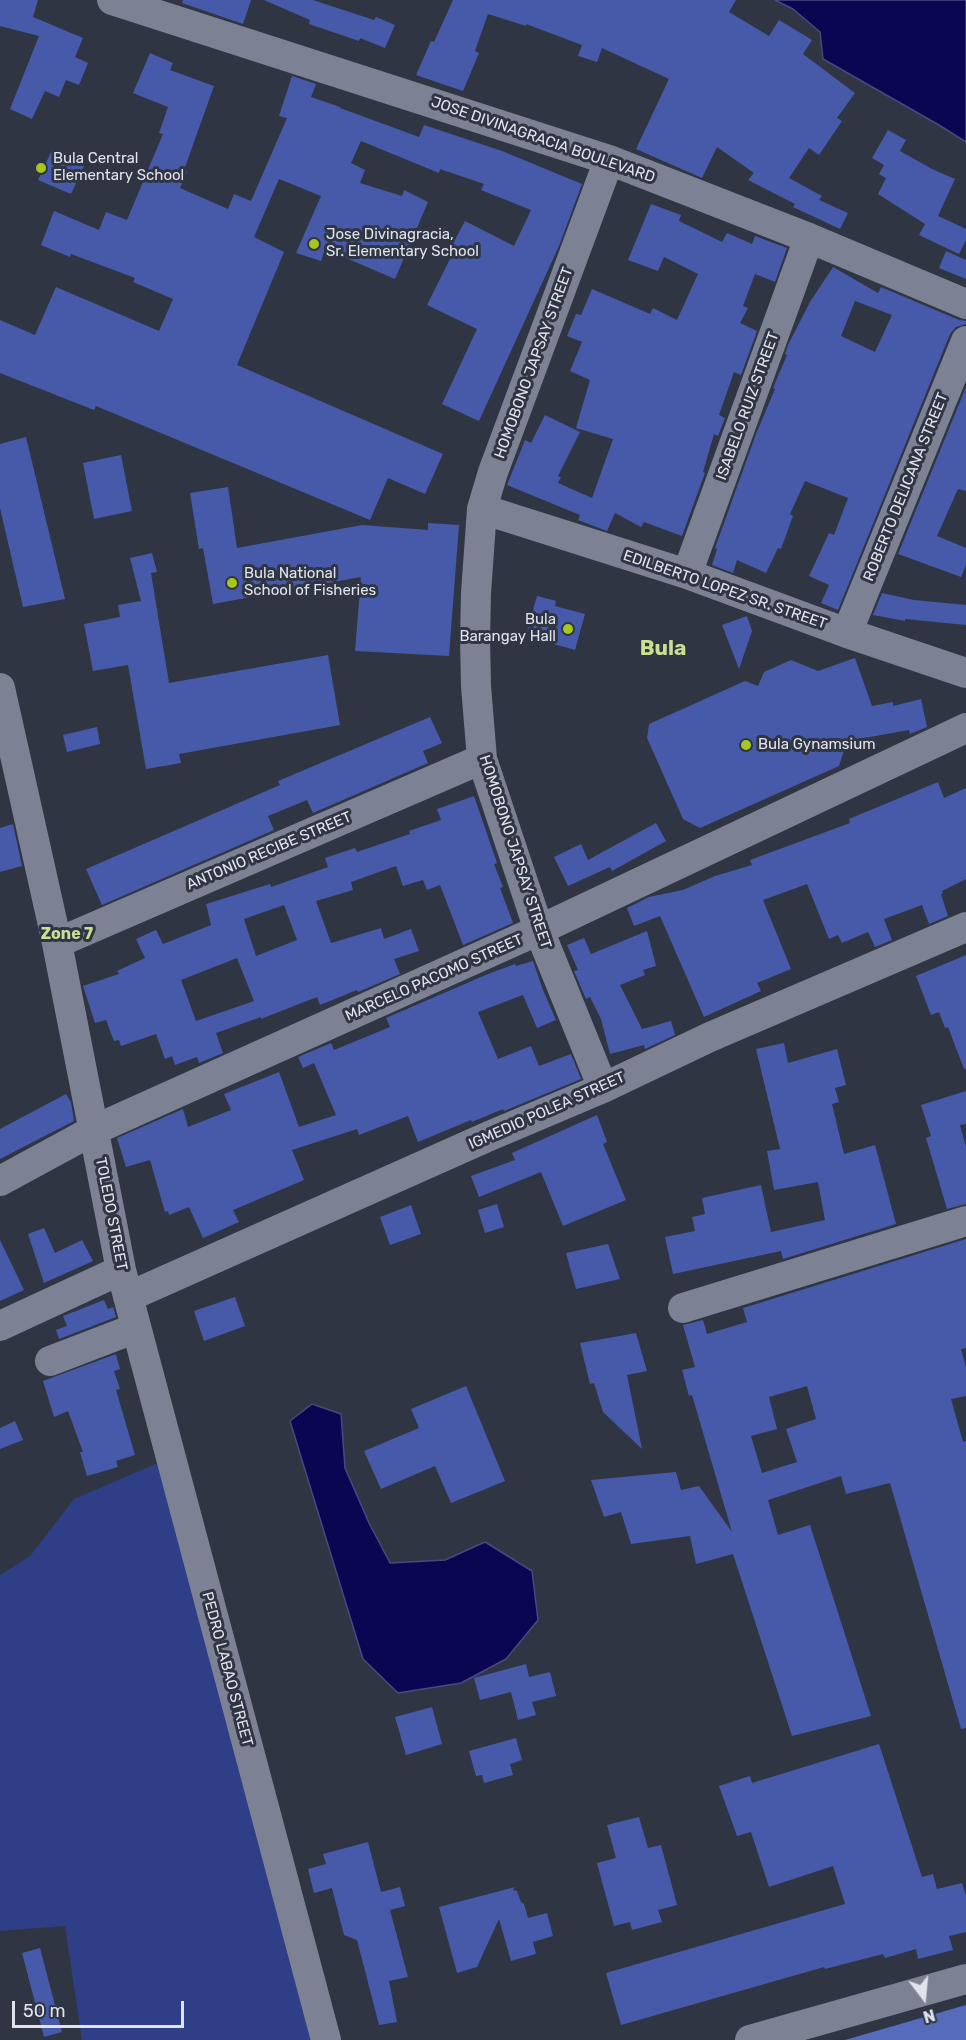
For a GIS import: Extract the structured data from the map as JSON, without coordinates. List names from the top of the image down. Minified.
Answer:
{"streets":{"street":["JOSE DIVINAGRACIA BOULEVARD","HOMOBONO JAPSAY STREET","ISABELO RUIZ STREET","ROBERTO DELICANA STREET","EDILBERTO LOPEZ SR. STREET","ANTONIO RECIBE STREET","MARCELO PACOMO STREET","IGMEDIO POLEA STREET","TOLEDO STREET","PEDRO LABAO STREET"]},"crossings":[["JOSE DIVINAGRACIA BOULEVARD","HOMOBONO JAPSAY STREET"],["JOSE DIVINAGRACIA BOULEVARD","ISABELO RUIZ STREET"],["HOMOBONO JAPSAY STREET","EDILBERTO LOPEZ SR. STREET"],["HOMOBONO JAPSAY STREET","ANTONIO RECIBE STREET"],["HOMOBONO JAPSAY STREET","MARCELO PACOMO STREET"],["HOMOBONO JAPSAY STREET","IGMEDIO POLEA STREET"],["ISABELO RUIZ STREET","EDILBERTO LOPEZ SR. STREET"],["ROBERTO DELICANA STREET","EDILBERTO LOPEZ SR. STREET"],["ANTONIO RECIBE STREET","TOLEDO STREET"],["MARCELO PACOMO STREET","TOLEDO STREET"],["IGMEDIO POLEA STREET","TOLEDO STREET"],["IGMEDIO POLEA STREET","PEDRO LABAO STREET"],["TOLEDO STREET","PEDRO LABAO STREET"]],"districts":["Bula","Zone 7"],"places":["Bula Central Elementary School","Jose Divinagracia, Sr. Elementary School","Bula National School of Fisheries","Bula Barangay Hall","Bula Gynamsium"],"scale_bar":"50 m","north":"bottom"}
